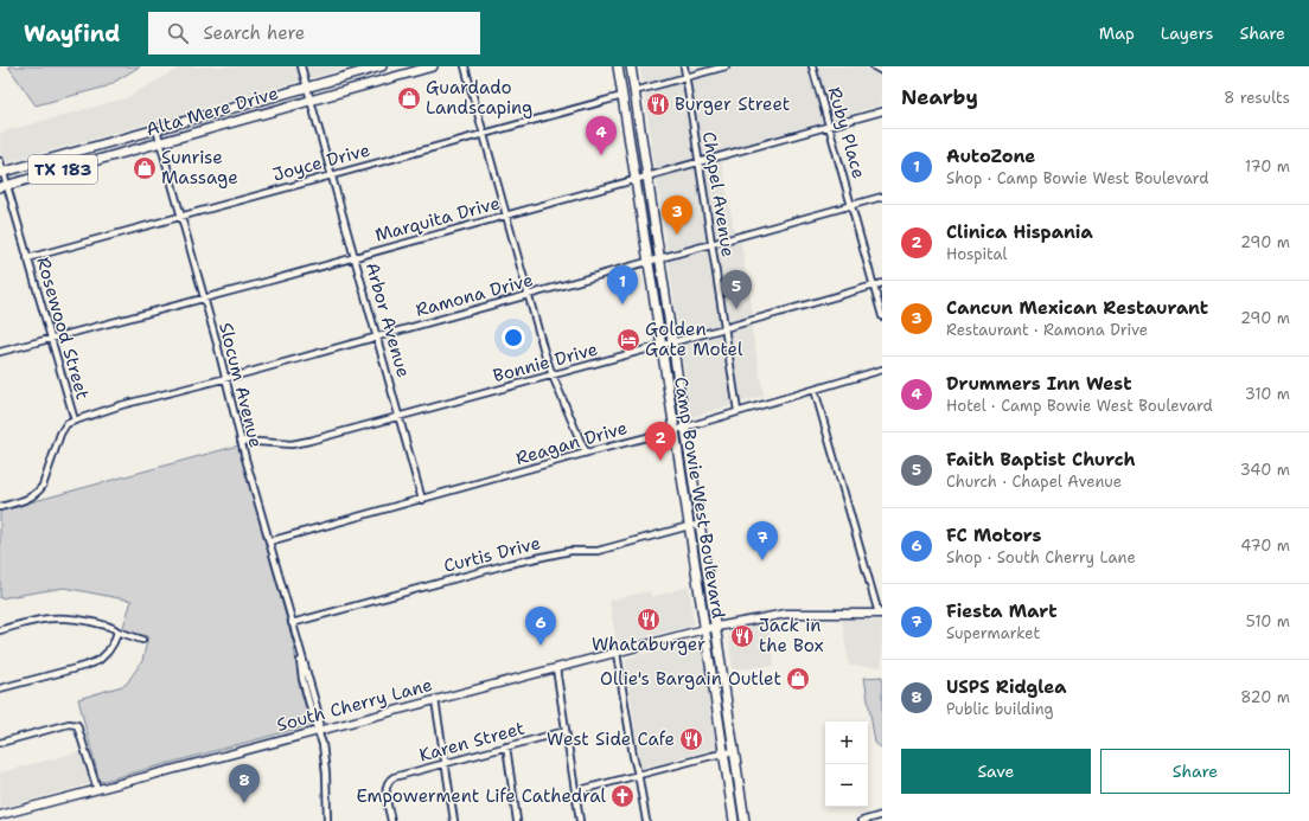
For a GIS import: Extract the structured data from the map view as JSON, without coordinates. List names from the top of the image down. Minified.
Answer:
{"streets":{"main road":["Alta Mere Drive","TX 183","Camp Bowie West Boulevard"],"street":["Ruby Place","Joyce Drive","Chapel Avenue","Marquita Drive","Ramona Drive","Arbor Avenue","Rosewood Street","Bonnie Drive","Slocum Avenue","Reagan Drive","Curtis Drive","South Cherry Lane","Karen Street"]},"crossings":[["Alta Mere Drive","Arbor Avenue"],["Alta Mere Drive","Rosewood Street"],["Alta Mere Drive","Slocum Avenue"],["Ruby Place","Marquita Drive"],["Ruby Place","Ramona Drive"],["Ruby Place","Bonnie Drive"],["Joyce Drive","Arbor Avenue"],["Joyce Drive","Rosewood Street"],["Joyce Drive","Slocum Avenue"],["Joyce Drive","Camp Bowie West Boulevard"],["Chapel Avenue","Marquita Drive"],["Chapel Avenue","Ramona Drive"],["Chapel Avenue","Bonnie Drive"],["Chapel Avenue","Reagan Drive"],["Marquita Drive","Arbor Avenue"],["Marquita Drive","Rosewood Street"],["Marquita Drive","Slocum Avenue"],["Marquita Drive","Camp Bowie West Boulevard"],["Ramona Drive","Arbor Avenue"],["Ramona Drive","Rosewood Street"],["Ramona Drive","Slocum Avenue"],["Ramona Drive","Camp Bowie West Boulevard"],["Arbor Avenue","Bonnie Drive"],["Arbor Avenue","Reagan Drive"],["Bonnie Drive","Slocum Avenue"],["Bonnie Drive","Camp Bowie West Boulevard"],["Slocum Avenue","Reagan Drive"],["Slocum Avenue","Curtis Drive"],["Slocum Avenue","South Cherry Lane"],["Reagan Drive","Camp Bowie West Boulevard"],["Camp Bowie West Boulevard","Curtis Drive"],["Camp Bowie West Boulevard","South Cherry Lane"]],"places":{"shop":["Guardado Landscaping","Sunrise Massage","Ollie's Bargain Outlet"],"restaurant":["Burger Street","Whataburger","Jack in the Box","West Side Cafe"],"hotel":["Golden Gate Motel"],"church":["Empowerment Life Cathedral"]},"page":{"header":"Wayfind","search":"Search here","nav":["Map","Layers","Share"],"heading":["Nearby","8 results"],"pins":["4","3","1","5","2","7","6","8"],"list":[{"mark":"1","name":"AutoZone","note":"Shop · Camp Bowie West Boulevard","value":"170 m"},{"mark":"2","name":"Clinica Hispania","note":"Hospital","value":"290 m"},{"mark":"3","name":"Cancun Mexican Restaurant","note":"Restaurant · Ramona Drive","value":"290 m"},{"mark":"4","name":"Drummers Inn West","note":"Hotel · Camp Bowie West Boulevard","value":"310 m"},{"mark":"5","name":"Faith Baptist Church","note":"Church · Chapel Avenue","value":"340 m"},{"mark":"6","name":"FC Motors","note":"Shop · South Cherry Lane","value":"470 m"},{"mark":"7","name":"Fiesta Mart","note":"Supermarket","value":"510 m"},{"mark":"8","name":"USPS Ridglea","note":"Public building","value":"820 m"}],"map_buttons":["+","−"],"buttons":["Save","Share"]}}
